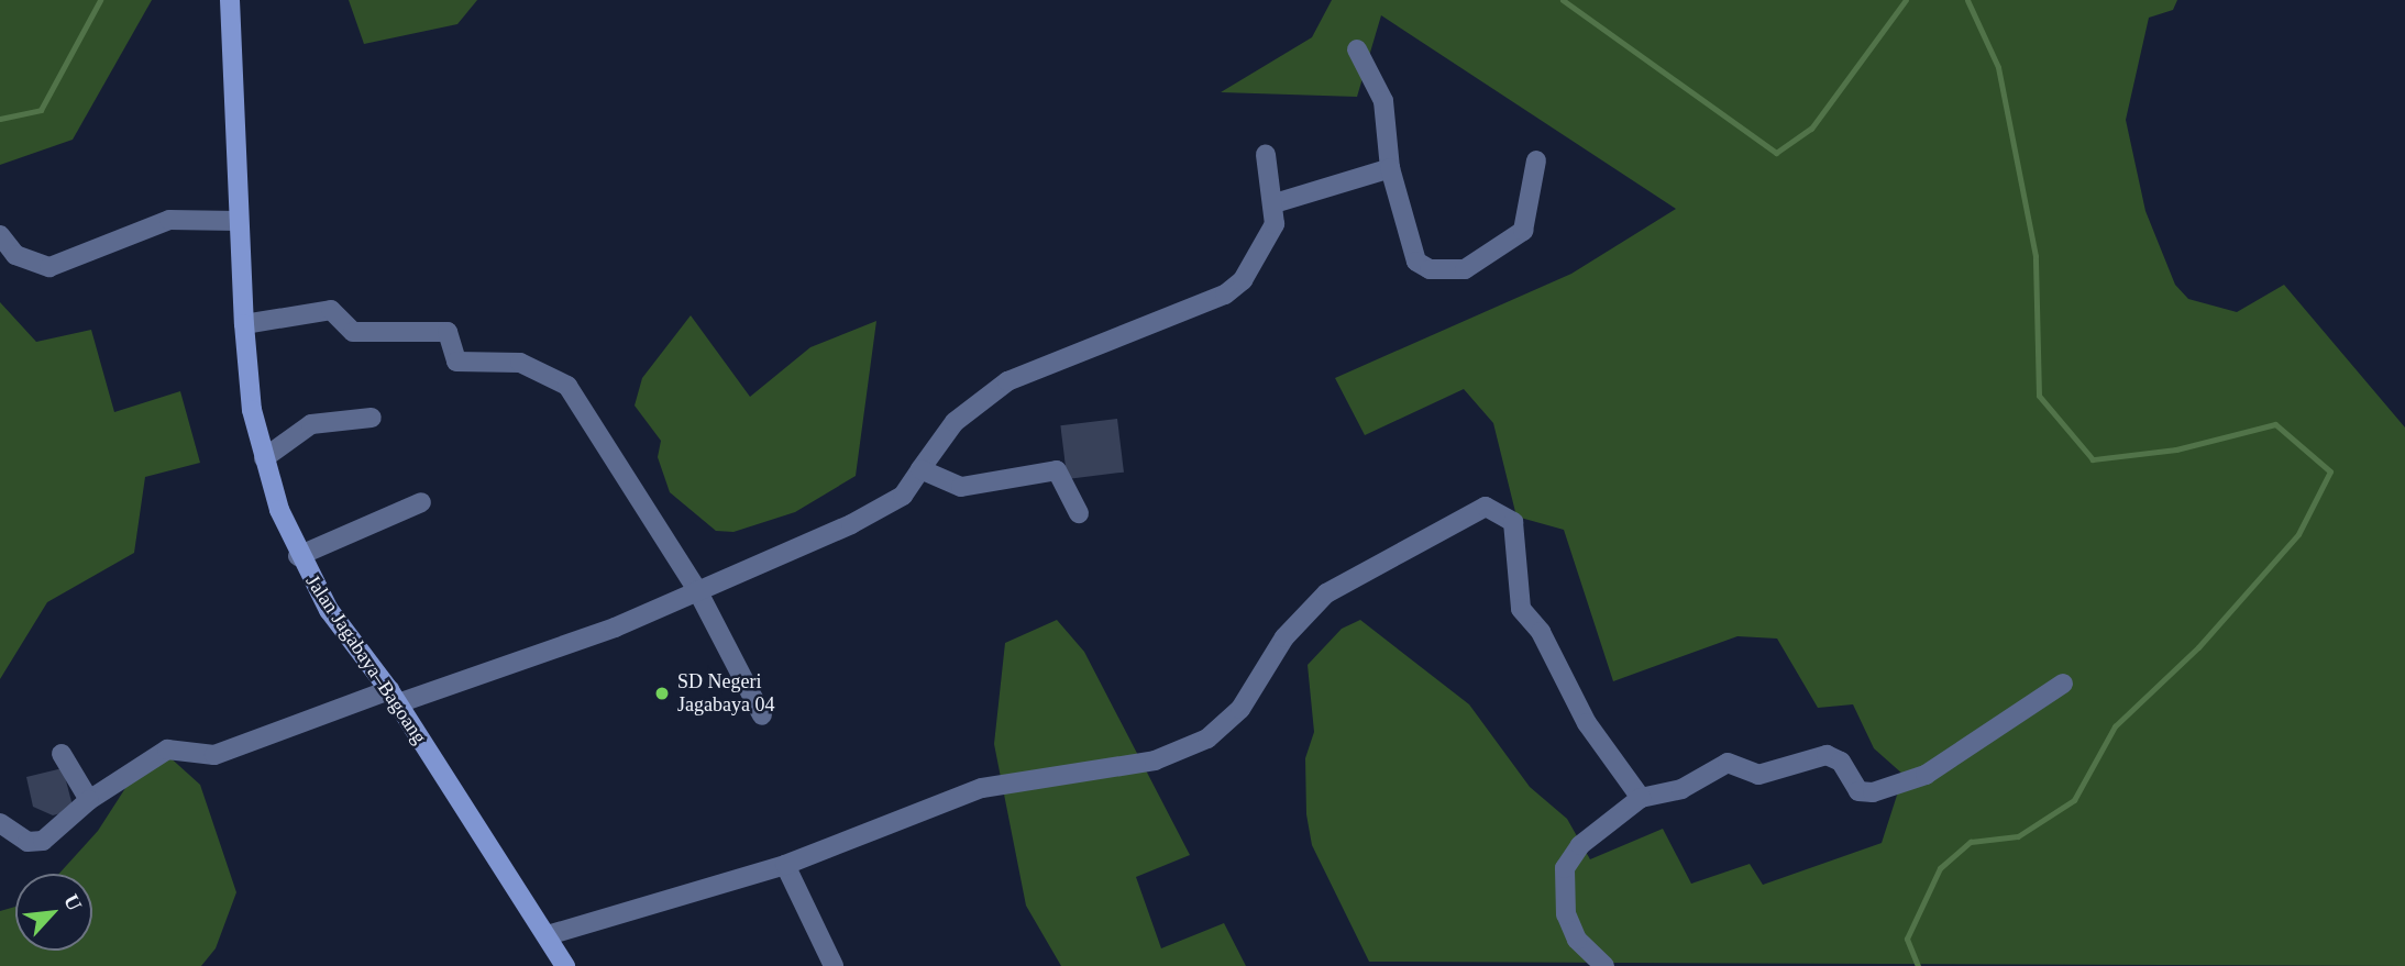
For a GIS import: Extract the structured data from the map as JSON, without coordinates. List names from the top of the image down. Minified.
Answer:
{"streets":{"street":["Jalan Jagabaya–Bagoang"]},"places":["SD Negeri Jagabaya 04"],"north":"top right"}
